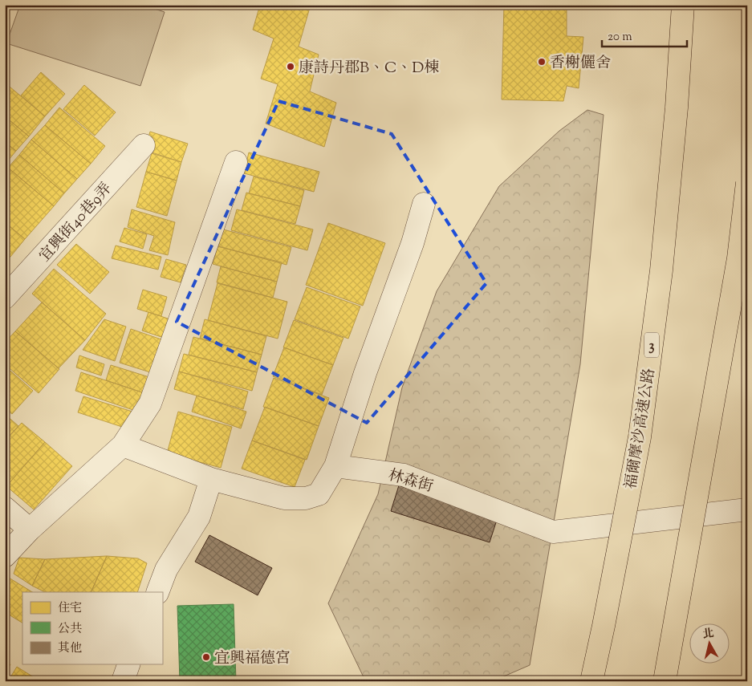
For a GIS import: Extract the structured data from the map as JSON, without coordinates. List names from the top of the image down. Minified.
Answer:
{"streets":{"highway":["3","福爾摩沙高速公路"],"street":["宜興街40巷9弄","林森街"]},"places":["香榭儷舍","康詩丹郡B、C、D棟","宜興福德宮"],"legend":["住宅","公共","其他"],"scale_bar":"20 m","north":"top"}
